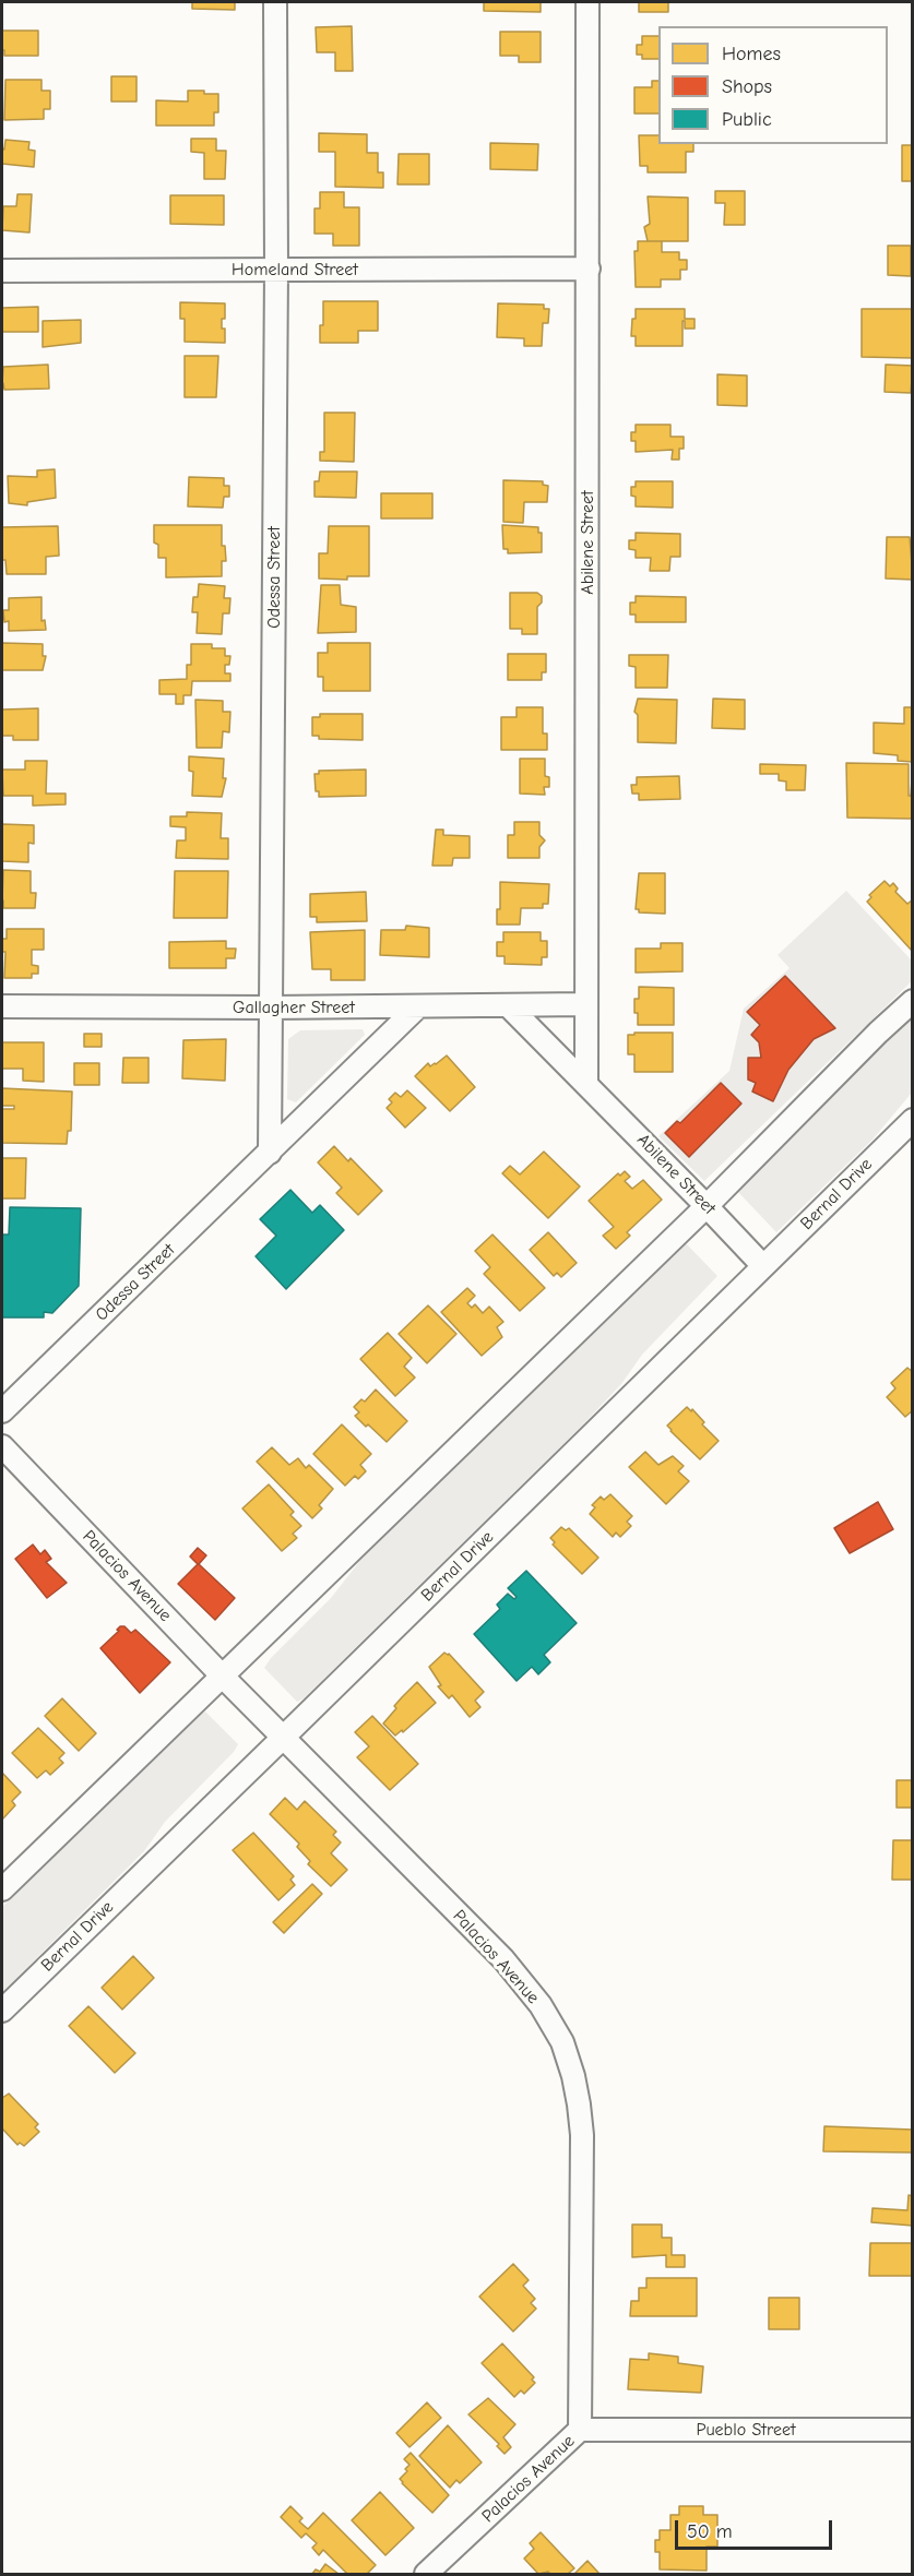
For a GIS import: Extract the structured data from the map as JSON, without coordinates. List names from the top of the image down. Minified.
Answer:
{"streets":{"street":["Homeland Street","Abilene Street","Odessa Street","Gallagher Street","Bernal Drive","Palacios Avenue","Pueblo Street"]},"crossings":[["Homeland Street","Abilene Street"],["Homeland Street","Odessa Street"],["Abilene Street","Gallagher Street"],["Abilene Street","Bernal Drive"],["Odessa Street","Gallagher Street"],["Bernal Drive","Palacios Avenue"],["Palacios Avenue","Pueblo Street"]],"legend":["Homes","Shops","Public"],"scale_bar":"50 m"}
